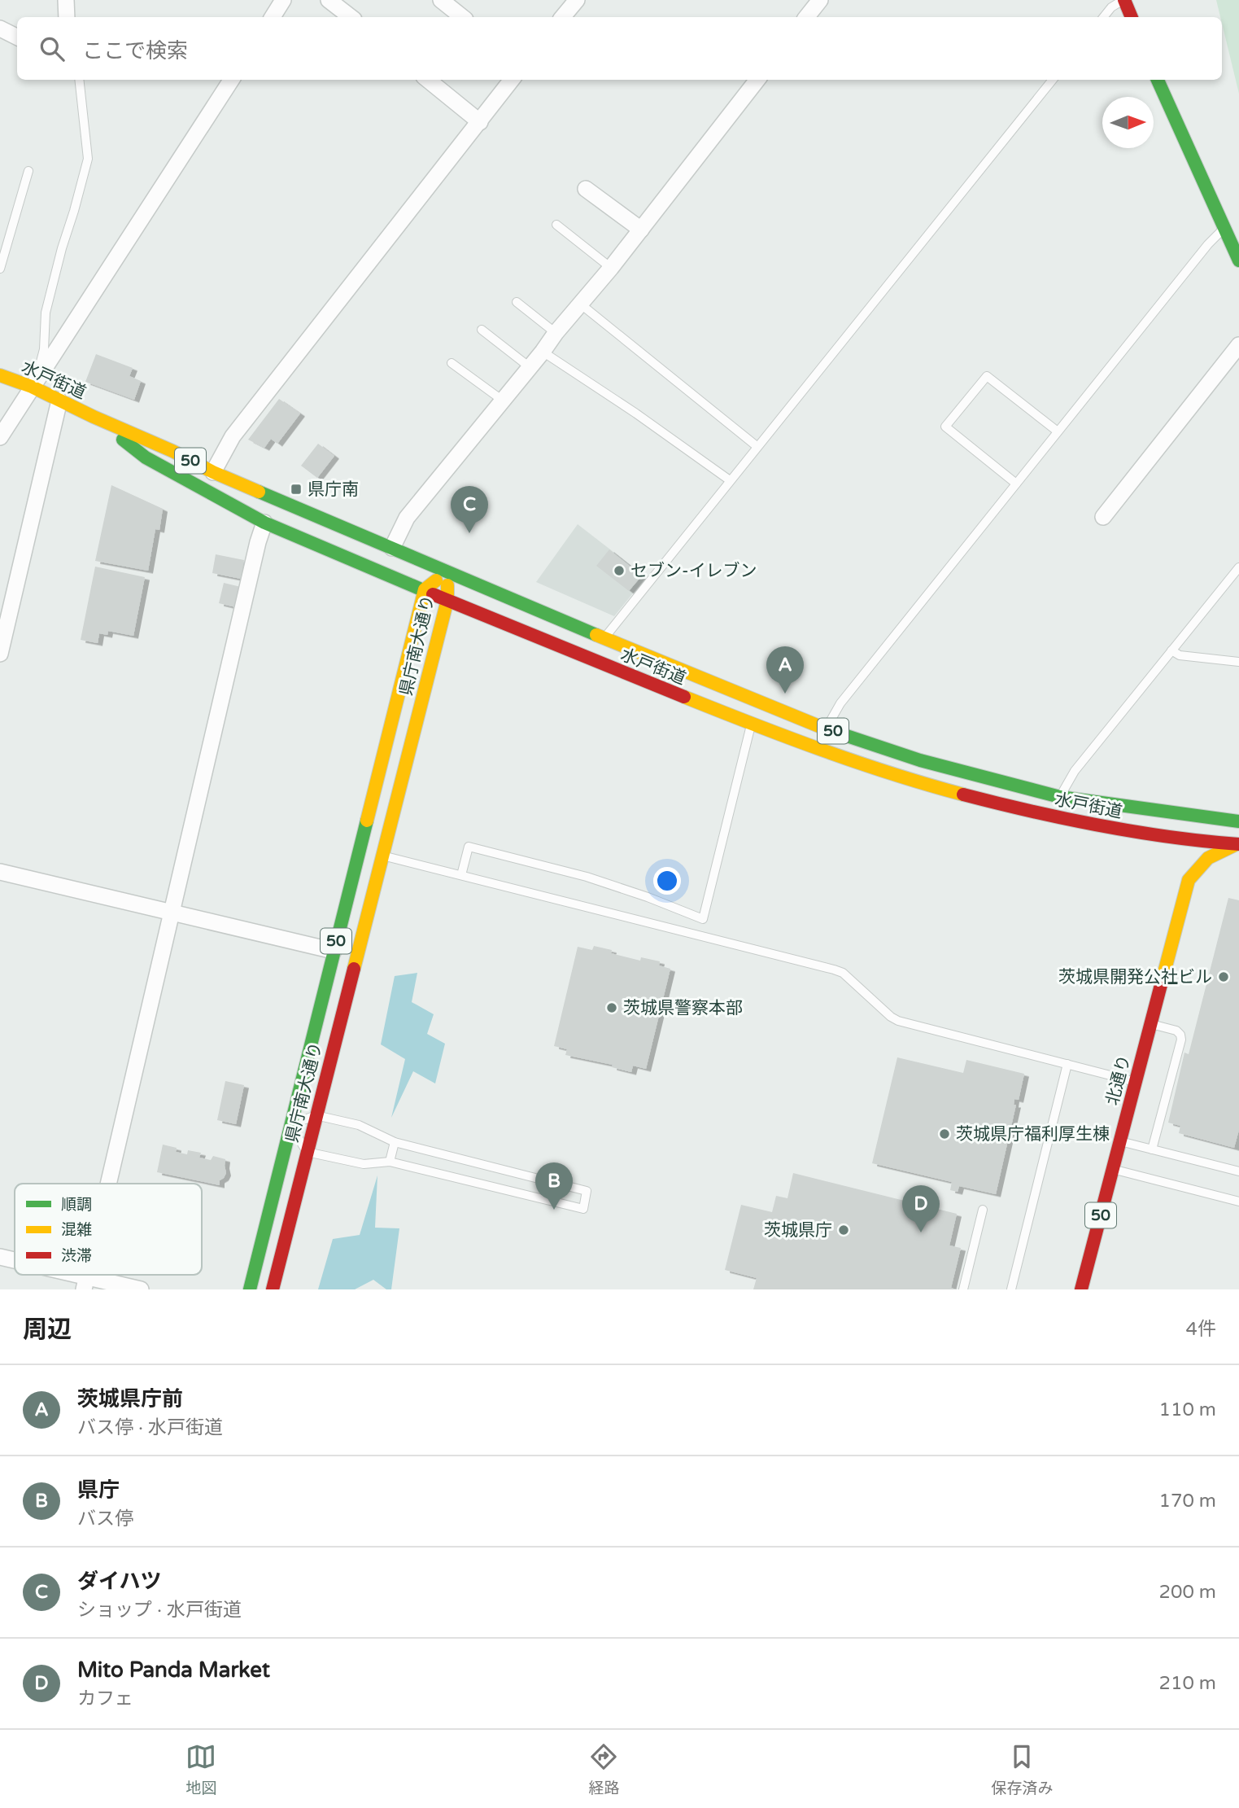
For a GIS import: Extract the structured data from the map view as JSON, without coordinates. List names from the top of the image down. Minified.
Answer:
{"streets":{"main road":["水戸街道","50","県庁南大通り","北通り"]},"crossings":[["水戸街道","県庁南大通り"]],"places":{"transit":["県庁南"],"other":["セブン-イレブン","茨城県開発公社ビル","茨城県警察本部","茨城県庁福利厚生棟","茨城県庁"]},"legend":["順調","混雑","渋滞"],"north":"right","page":{"search":"ここで検索","pins":["C","A","B","D"],"heading":["周辺","4件"],"list":[{"mark":"A","name":"茨城県庁前","note":"バス停 · 水戸街道","value":"110 m"},{"mark":"B","name":"県庁","note":"バス停","value":"170 m"},{"mark":"C","name":"ダイハツ","note":"ショップ · 水戸街道","value":"200 m"},{"mark":"D","name":"Mito Panda Market","note":"カフェ","value":"210 m"}],"nav":["地図","経路","保存済み"]}}
